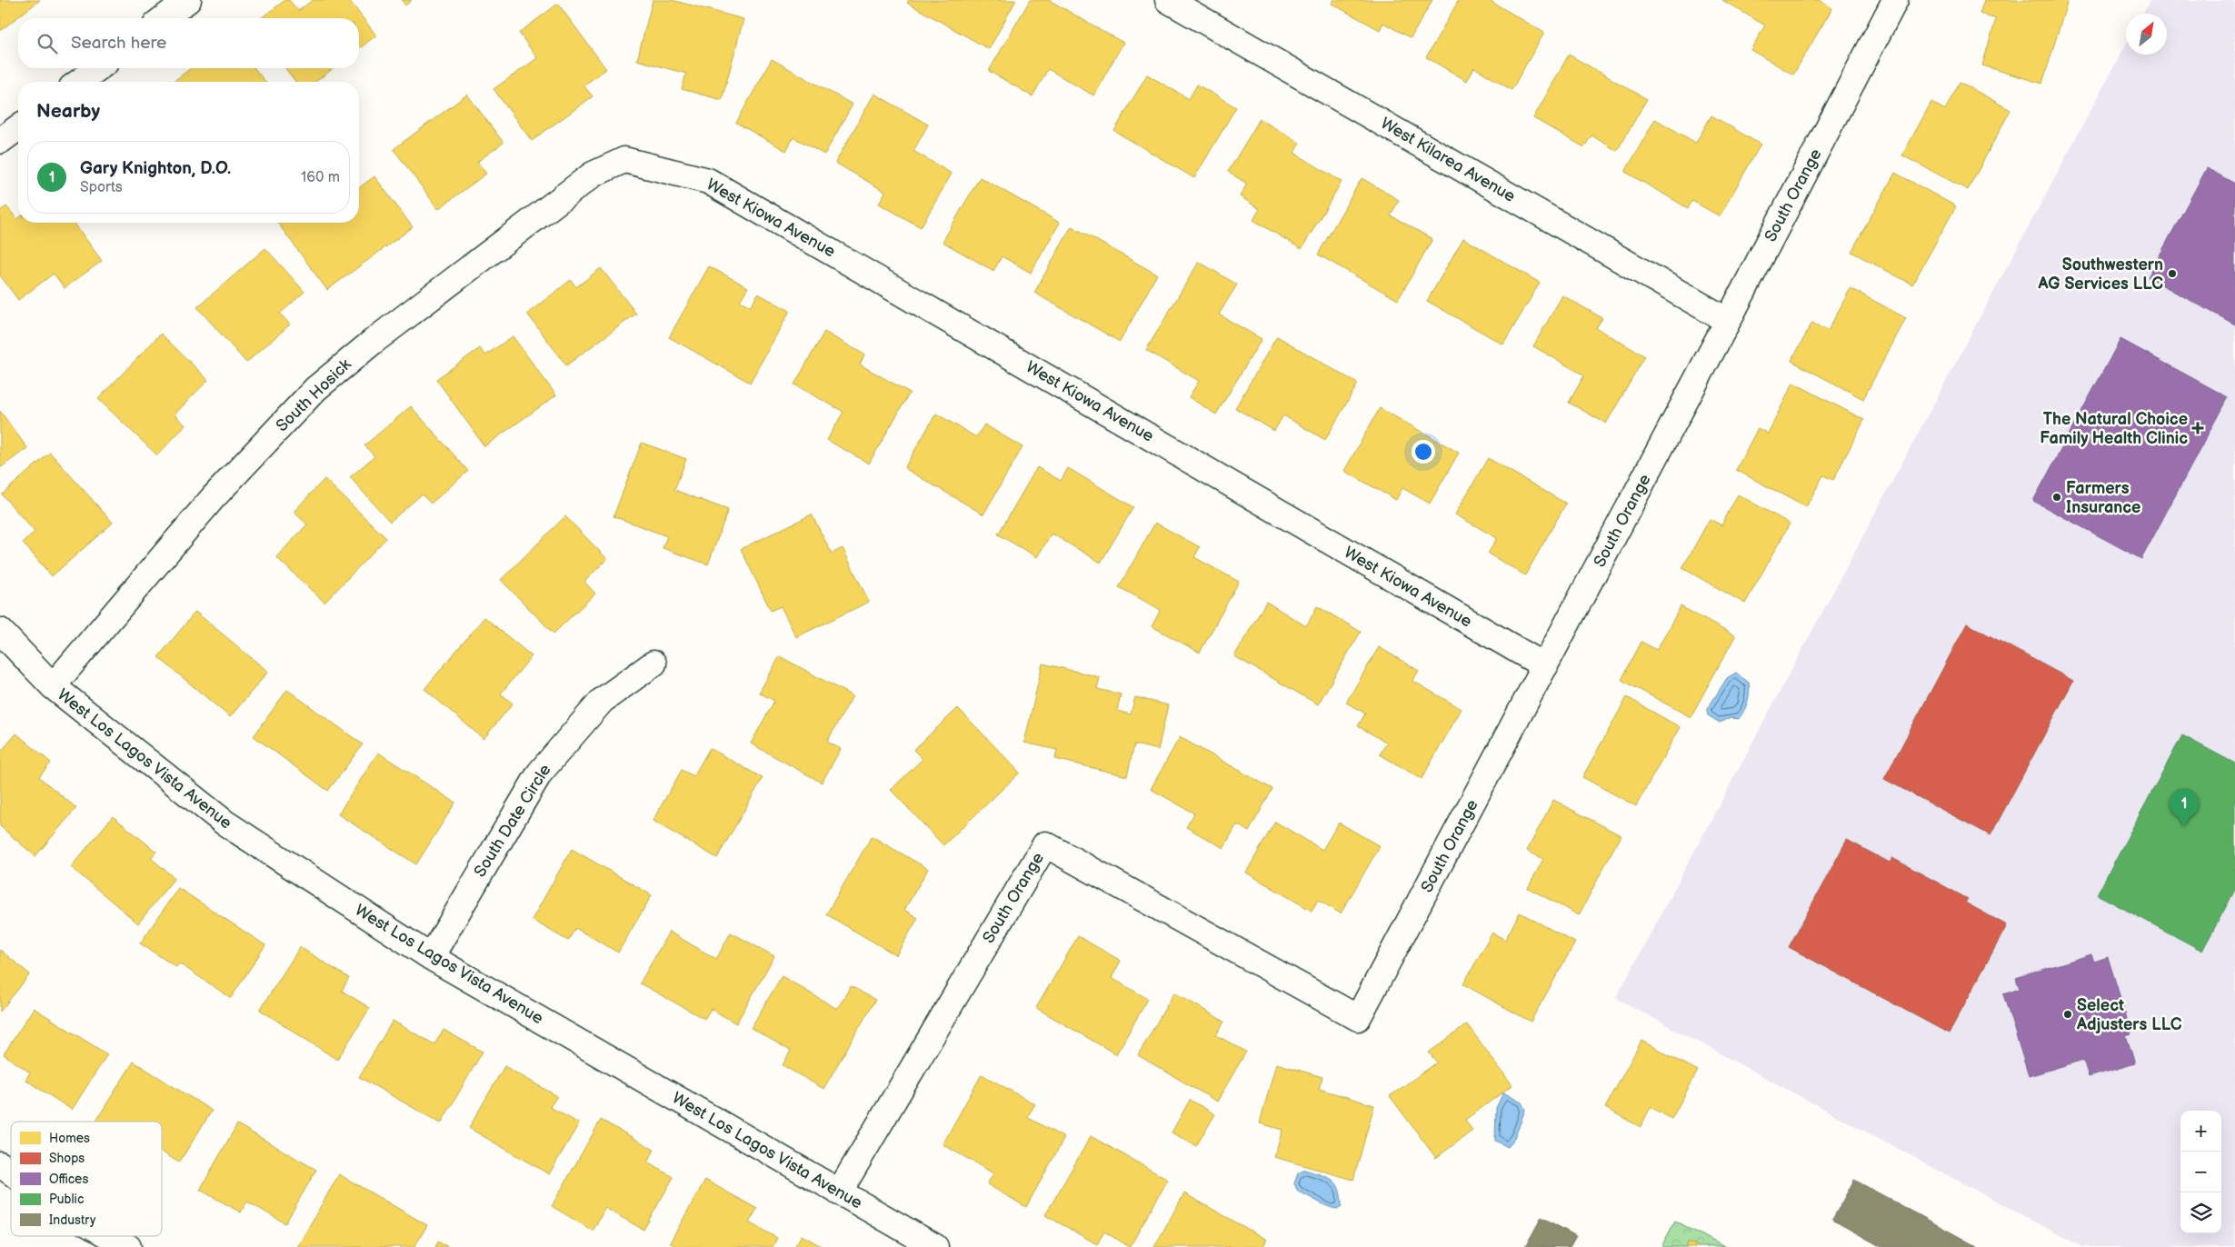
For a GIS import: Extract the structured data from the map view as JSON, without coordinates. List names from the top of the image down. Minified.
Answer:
{"streets":{"street":["West Kilarea Avenue","South Orange","West Kiowa Avenue","South Hosick","West Los Lagos Vista Avenue","South Date Circle"]},"crossings":[["West Kilarea Avenue","South Orange"],["South Orange","West Kiowa Avenue"],["South Orange","West Los Lagos Vista Avenue"],["West Kiowa Avenue","South Hosick"],["South Hosick","West Los Lagos Vista Avenue"],["West Los Lagos Vista Avenue","South Date Circle"]],"places":{"other":["Southwestern AG Services LLC","Farmers Insurance","Select Adjusters LLC"],"health":["The Natural Choice Family Health Clinic"]},"legend":["Homes","Shops","Offices","Public","Industry"],"north":"top right","page":{"search":"Search here","heading":"Nearby","list":[{"mark":"1","name":"Gary Knighton, D.O.","note":"Sports","value":"160 m"}],"pins":"1","map_buttons":["+","−"]}}
